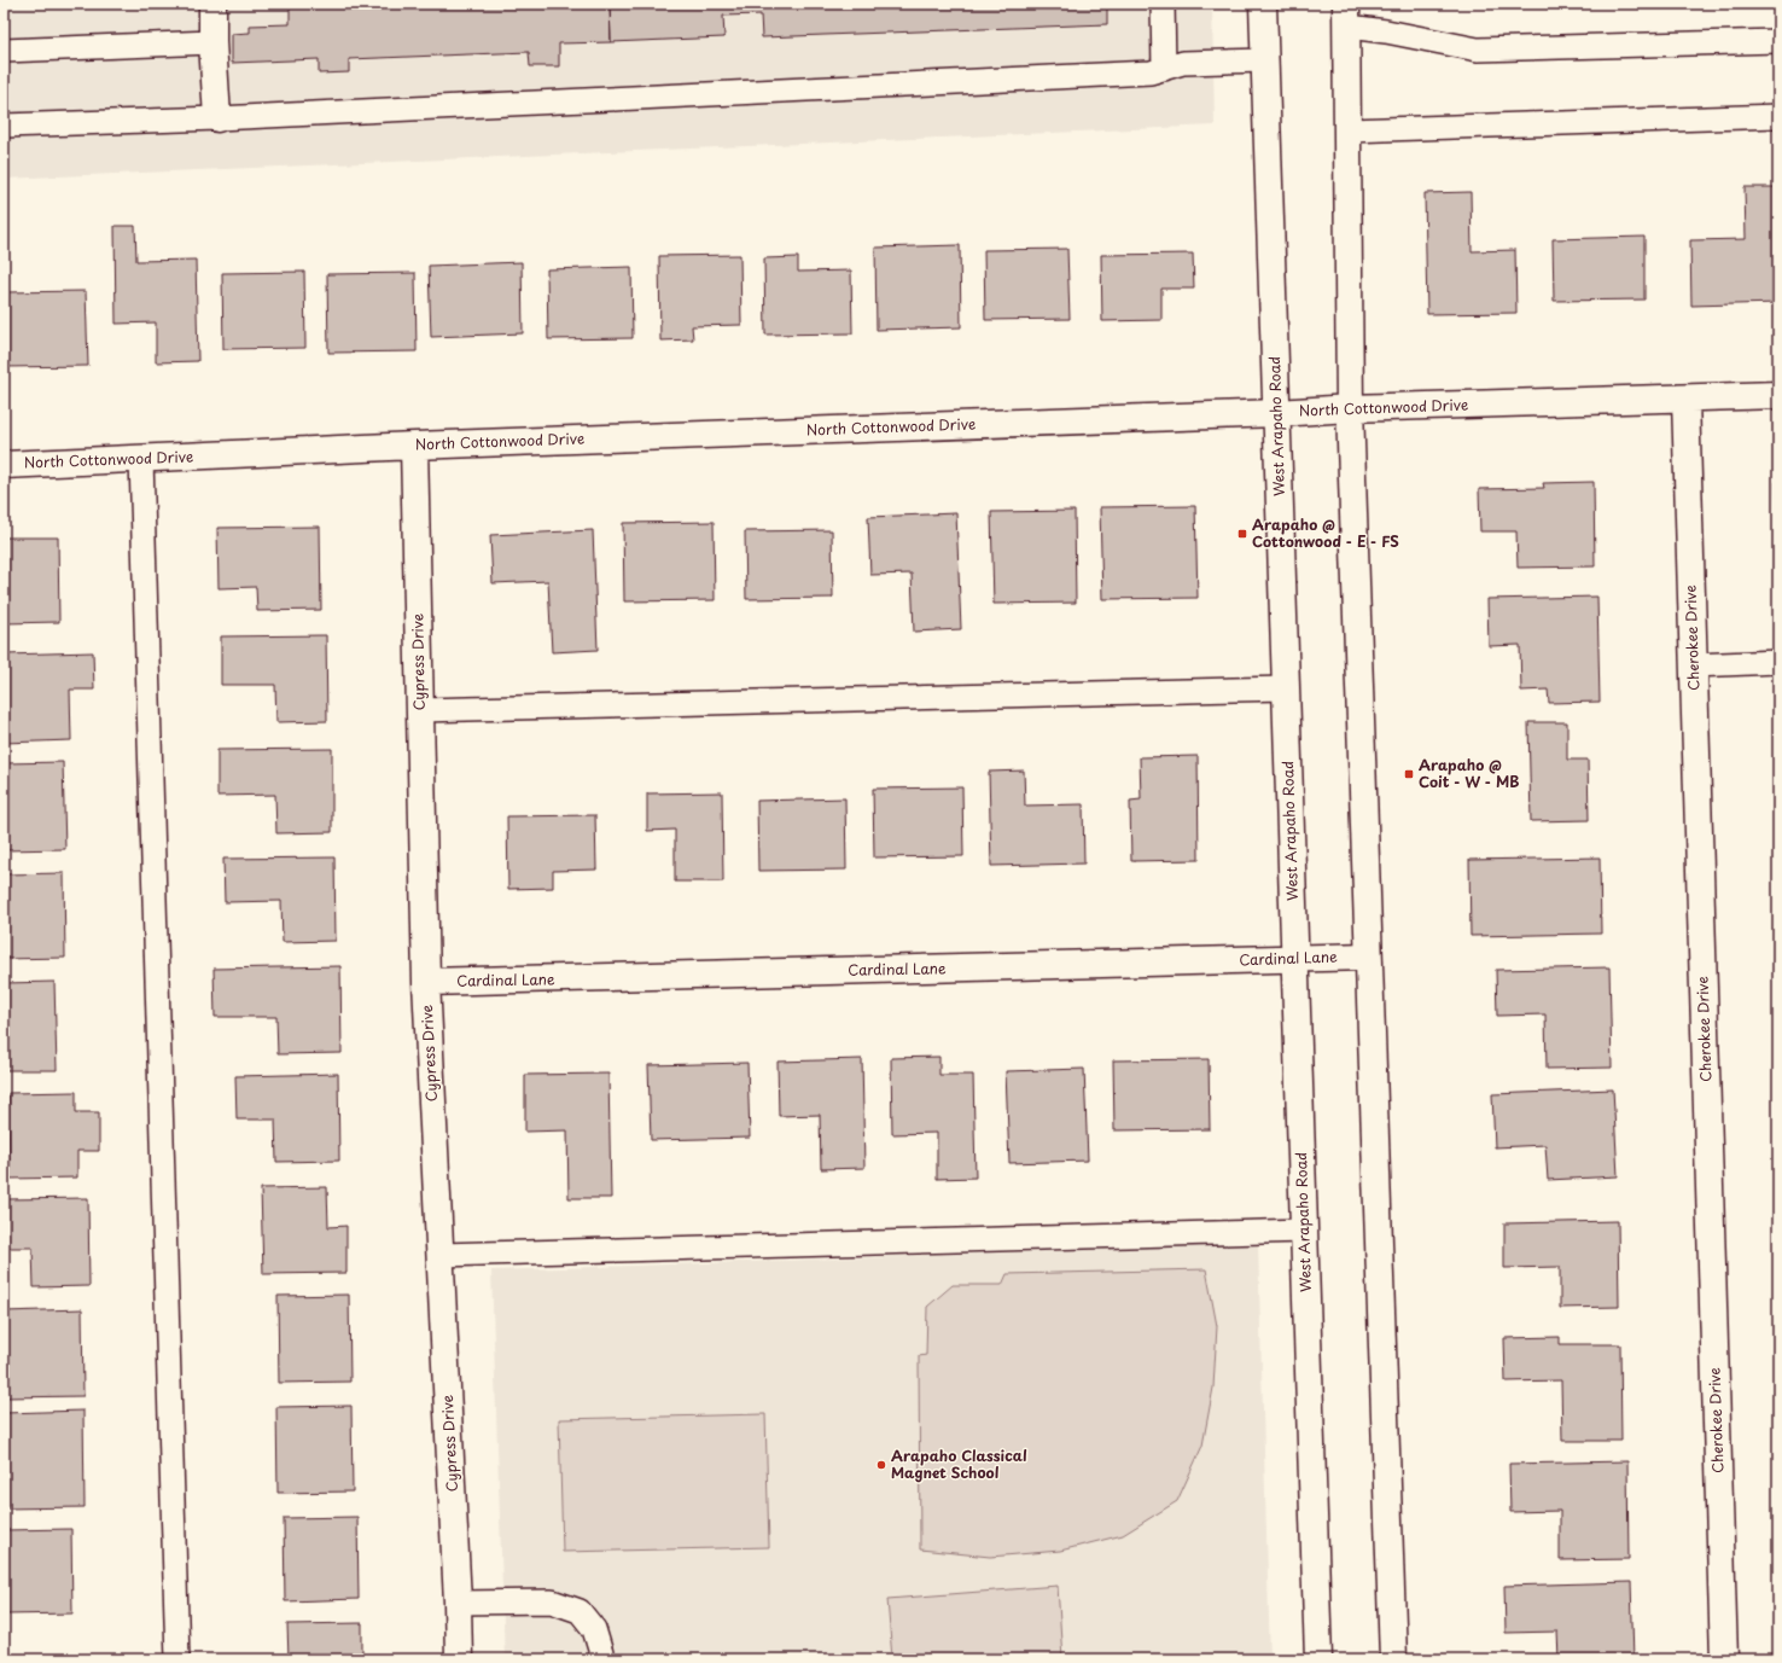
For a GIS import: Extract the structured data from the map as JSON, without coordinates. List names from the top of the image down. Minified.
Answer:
{"streets":{"street":["North Cottonwood Drive","West Arapaho Road","Cherokee Drive","Cypress Drive","Cardinal Lane"]},"crossings":[["North Cottonwood Drive","West Arapaho Road"],["North Cottonwood Drive","Cherokee Drive"],["North Cottonwood Drive","Cypress Drive"],["West Arapaho Road","Cardinal Lane"],["Cypress Drive","Cardinal Lane"]],"places":{"transit":["Arapaho @ Cottonwood - E - FS","Arapaho @ Coit - W - MB"],"other":["Arapaho Classical Magnet School"]}}
